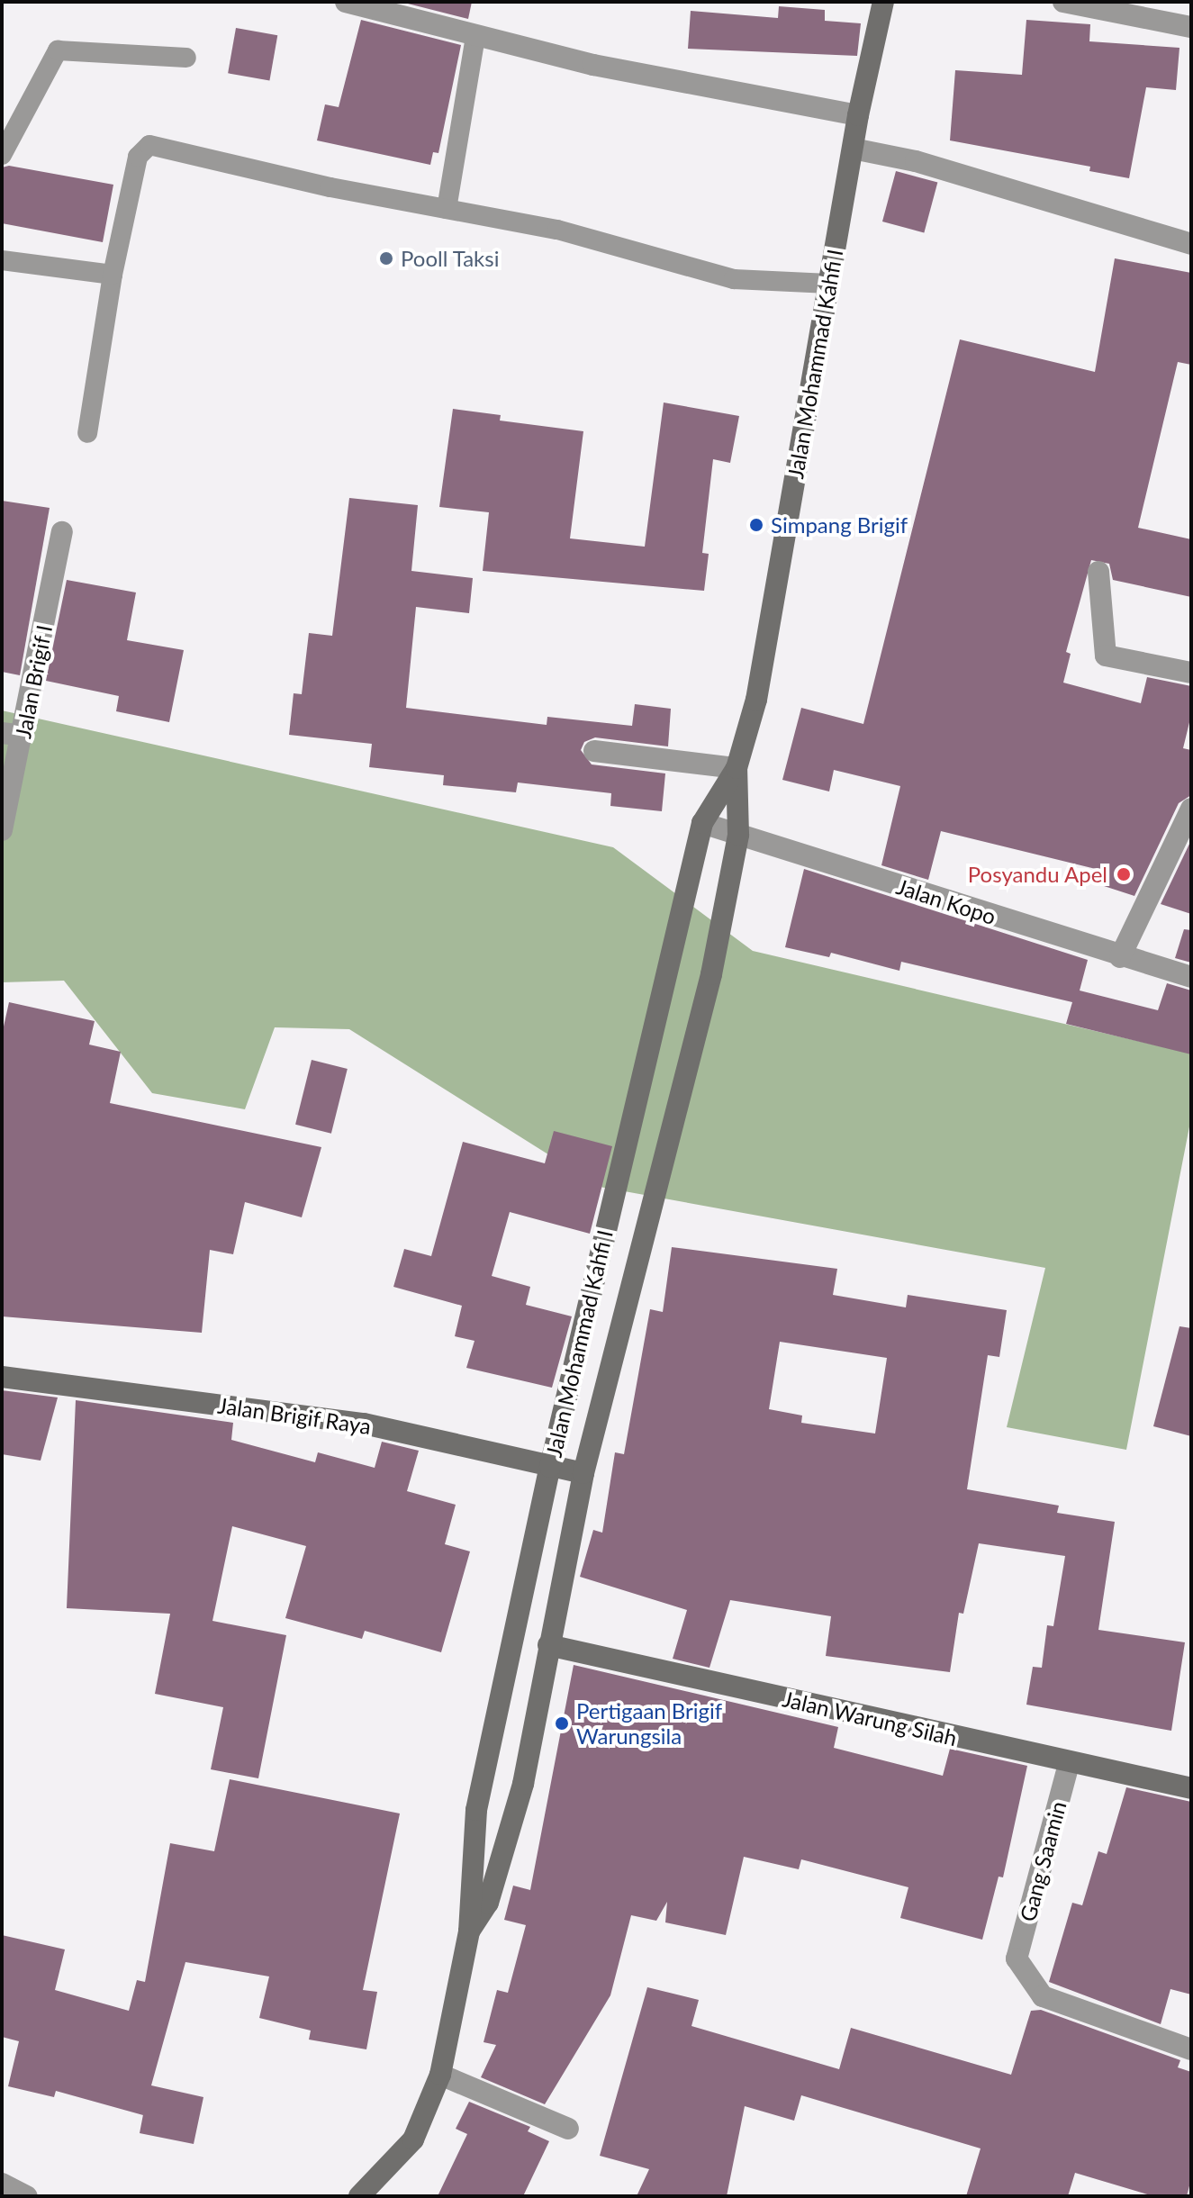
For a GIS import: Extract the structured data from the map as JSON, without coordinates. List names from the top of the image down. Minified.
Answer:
{"streets":{"main road":["Jalan Mohammad Kahfi I","Jalan Brigif Raya","Jalan Warung Silah"],"street":["Jalan Brigif I","Jalan Kopo","Gang Saamin"]},"crossings":[["Jalan Mohammad Kahfi I","Jalan Kopo"],["Jalan Mohammad Kahfi I","Jalan Brigif Raya"],["Jalan Mohammad Kahfi I","Jalan Warung Silah"],["Jalan Warung Silah","Gang Saamin"]],"places":["Pooll Taksi","Simpang Brigif","Posyandu Apel","Pertigaan Brigif Warungsila"]}
